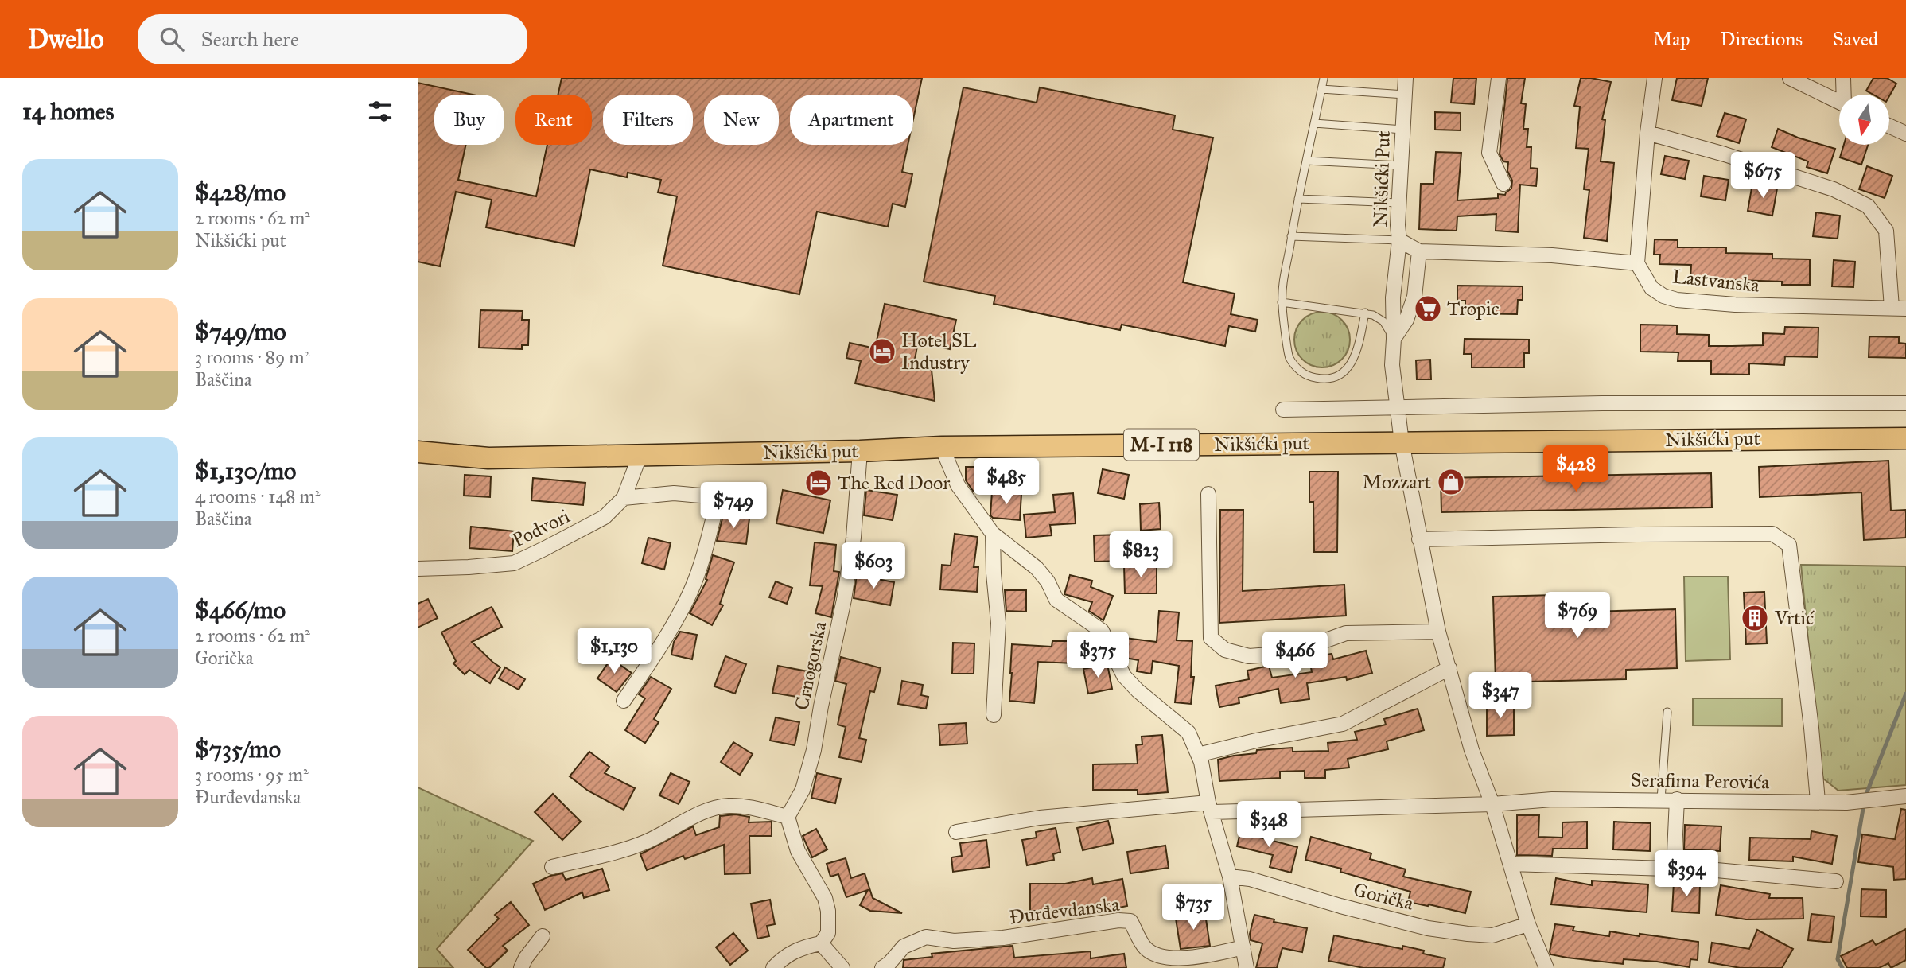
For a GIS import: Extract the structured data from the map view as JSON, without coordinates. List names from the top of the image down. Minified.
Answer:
{"streets":{"main road":["Nikšićki put","M-I 118"],"street":["Nikšićki Put","Lastvanska","Podvori","Crnogorska","Serafima Perovića","Gorička","Đurđevdanska"]},"crossings":[["Nikšićki put","Podvori"],["Nikšićki put","Crnogorska"]],"places":{"supermarket":["Tropic"],"hotel":["Hotel SL Industry","The Red Door"],"shop":["Mozzart"],"building":["Vrtić"]},"north":"bottom","page":{"header":"Dwello","search":"Search here","nav":["Map","Directions","Saved"],"heading":"14 homes","chip":["Buy","Rent","Filters","New","Apartment"],"list":[{"name":"$428/mo","note":"2 rooms · 62 m² · Nikšićki put"},{"name":"$749/mo","note":"3 rooms · 89 m² · Baščina"},{"name":"$1,130/mo","note":"4 rooms · 148 m² · Baščina"},{"name":"$466/mo","note":"2 rooms · 62 m² · Gorička"},{"name":"$735/mo","note":"3 rooms · 95 m² · Đurđevdanska"}],"price":["$675","$428","$485","$749","$823","$603","$769","$1,130","$375","$466","$347","$348","$394","$735"]}}
